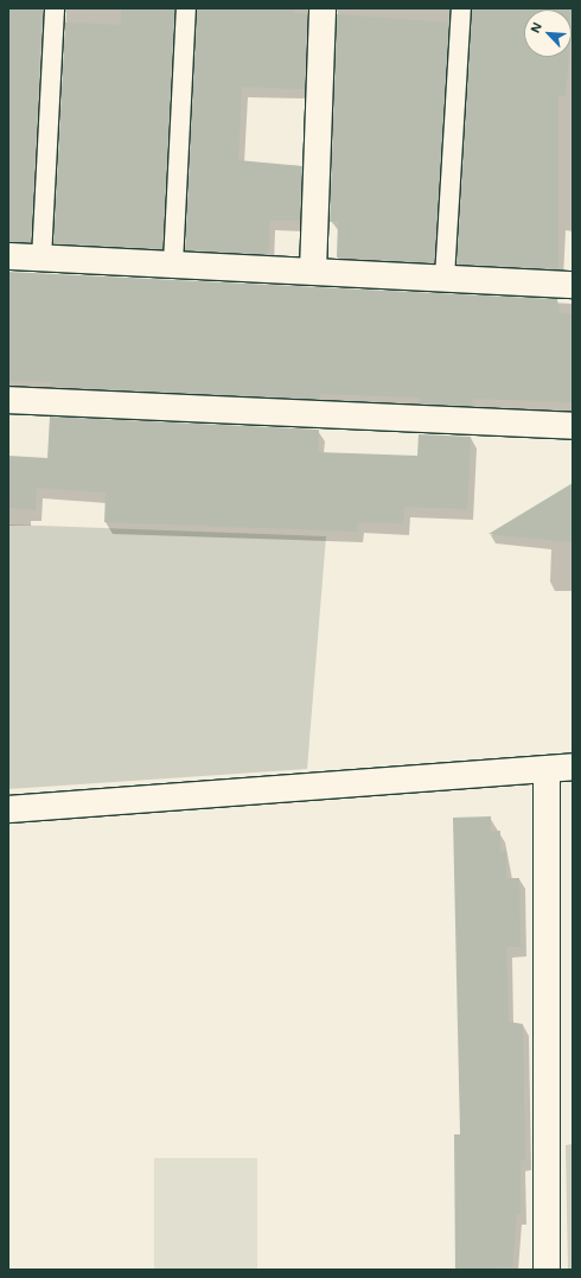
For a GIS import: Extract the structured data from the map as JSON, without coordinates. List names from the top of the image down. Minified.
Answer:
{"north":"top left"}
